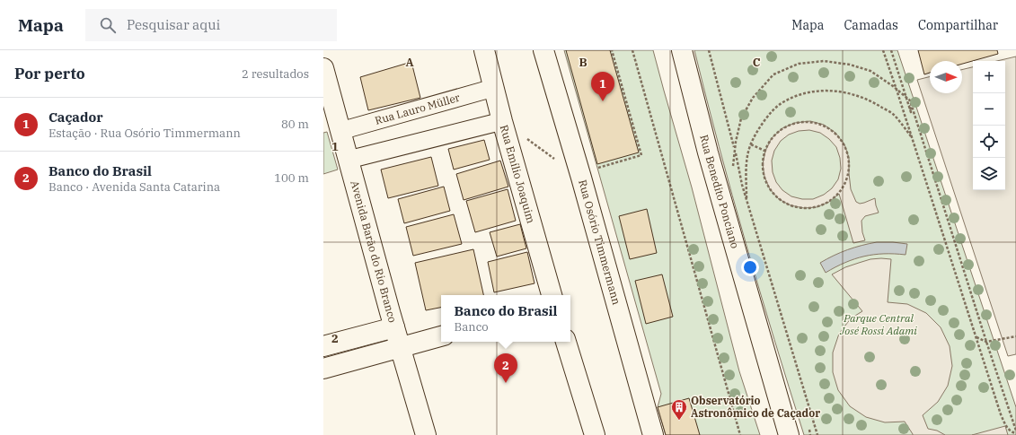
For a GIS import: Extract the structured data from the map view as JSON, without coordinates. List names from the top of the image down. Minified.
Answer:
{"streets":{"main road":["Rua Emílio Joaquim","Rua Benedito Ponciano","Rua Osório Timmermann","Avenida Barão do Rio Branco"],"street":["Rua Lauro Müller"]},"crossings":[["Rua Lauro Müller","Rua Emílio Joaquim"],["Rua Lauro Müller","Avenida Barão do Rio Branco"]],"parks":["Parque Central José Rossi Adami"],"places":{"building":["Observatório Astronômico de Caçador"]},"north":"right","page":{"header":"Mapa","search":"Pesquisar aqui","nav":["Mapa","Camadas","Compartilhar"],"heading":["Por perto","2 resultados"],"map_buttons":["+","−"],"pins":["1","2"],"list":[{"mark":"1","name":"Caçador","note":"Estação · Rua Osório Timmermann","value":"80 m"},{"mark":"2","name":"Banco do Brasil","note":"Banco · Avenida Santa Catarina","value":"100 m"}],"popup":["Banco do Brasil","Banco"]},"grid":{"columns":["A","B","C"],"rows":["1","2"]}}
